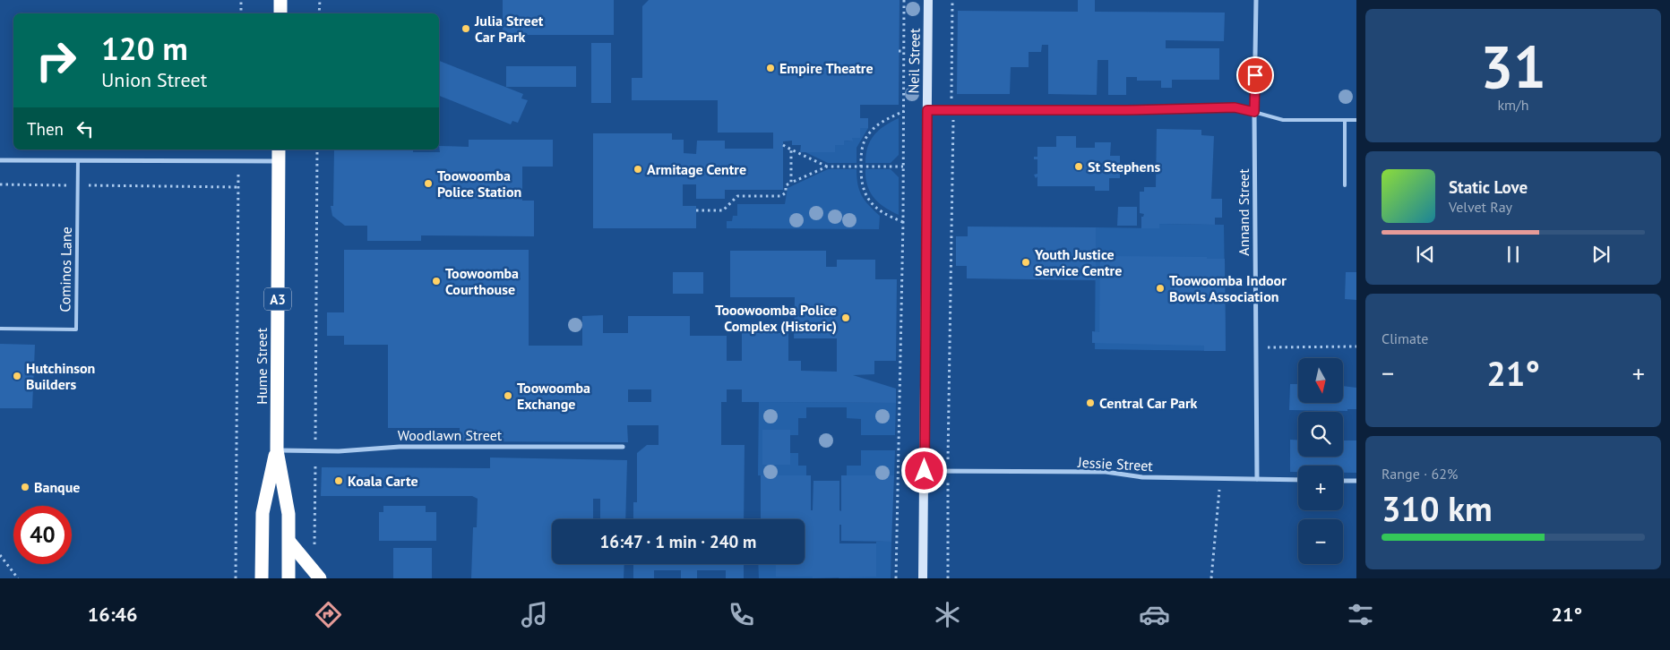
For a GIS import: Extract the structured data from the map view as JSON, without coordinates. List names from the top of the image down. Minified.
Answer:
{"streets":{"highway":["A3","Hume Street"],"street":["Neil Street","Annand Street","Woodlawn Street","Jessie Street"],"lane":["Cominos Lane"]},"crossings":[["Neil Street","Jessie Street"],["Annand Street","Jessie Street"],["Hume Street","Woodlawn Street"]],"places":["Julia Street Car Park","Empire Theatre","St Stephens","Armitage Centre","Toowoomba Police Station","Youth Justice Service Centre","Toowoomba Courthouse","Toowoomba Indoor Bowls Association","Tooowoomba Police Complex (Historic)","Hutchinson Builders","Toowoomba Exchange","Central Car Park","Koala Carte","Banque"],"north":"bottom","page":{"tile":[["31","km/h"],"Climate",["Range · 62%","310 km"]],"turn":["120 m","Union Street"],"then":"Then","song":["Static Love","Velvet Ray"],"heat":["−","21°","+"],"map_buttons":["+","−"],"limit":"40","trip":"16:47 · 1 min · 240 m","tabs":["16:46","21°"]}}
